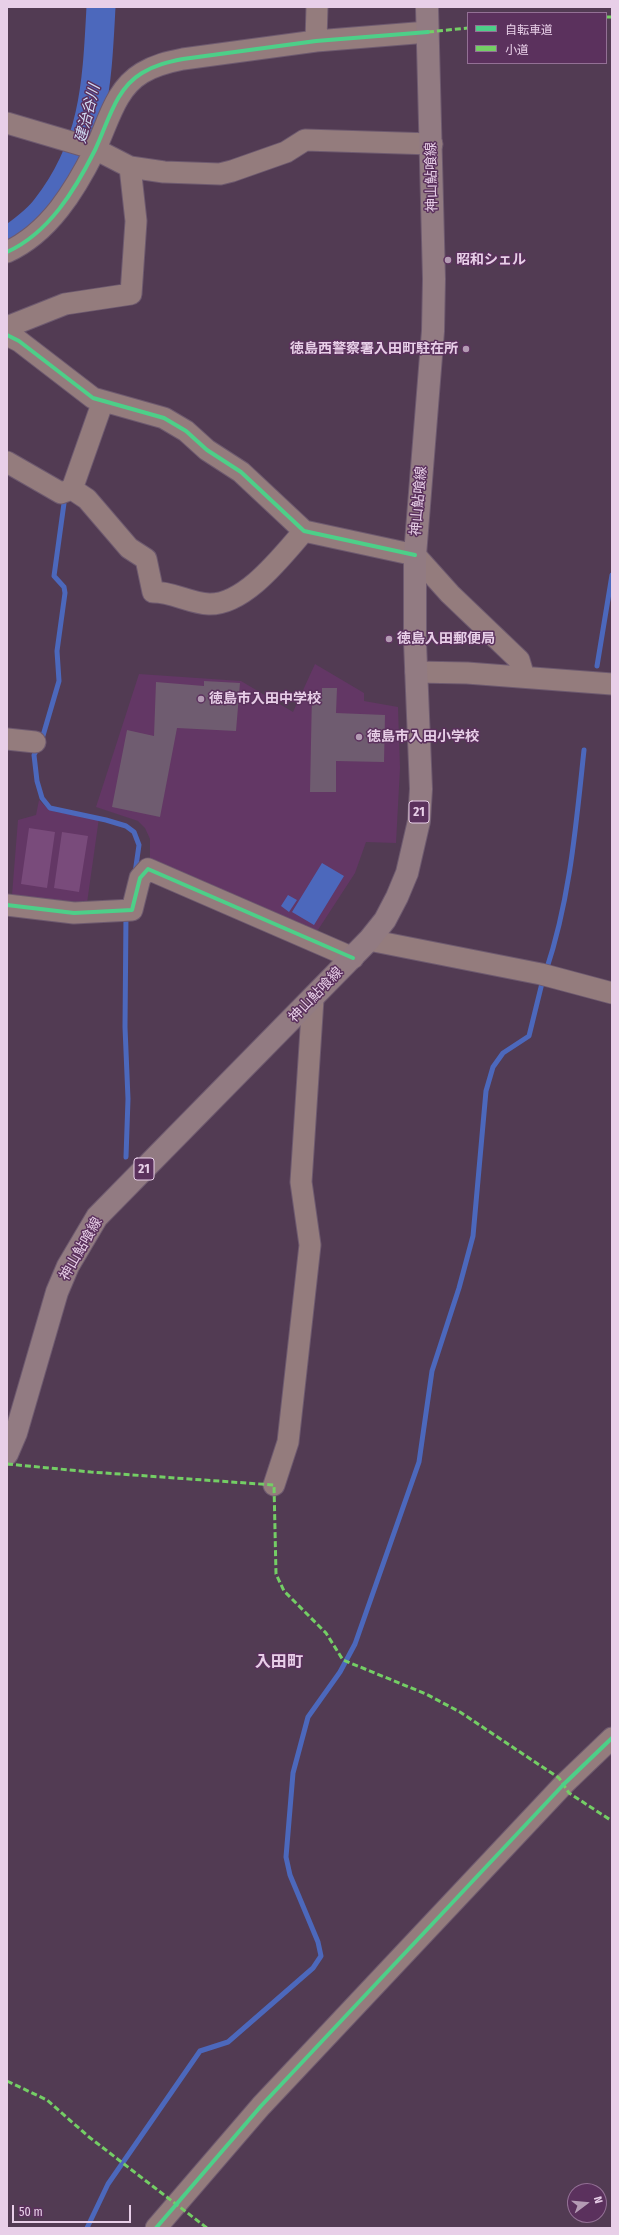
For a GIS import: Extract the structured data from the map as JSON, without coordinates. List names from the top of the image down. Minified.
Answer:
{"streets":{"main road":["神山鮎喰線","21"]},"districts":["入田町"],"water":["建治谷川"],"places":["昭和シェル","徳島西警察署入田町駐在所","徳島入田郵便局","徳島市入田中学校","徳島市入田小学校"],"legend":["自転車道","小道"],"scale_bar":"50 m","north":"right"}
